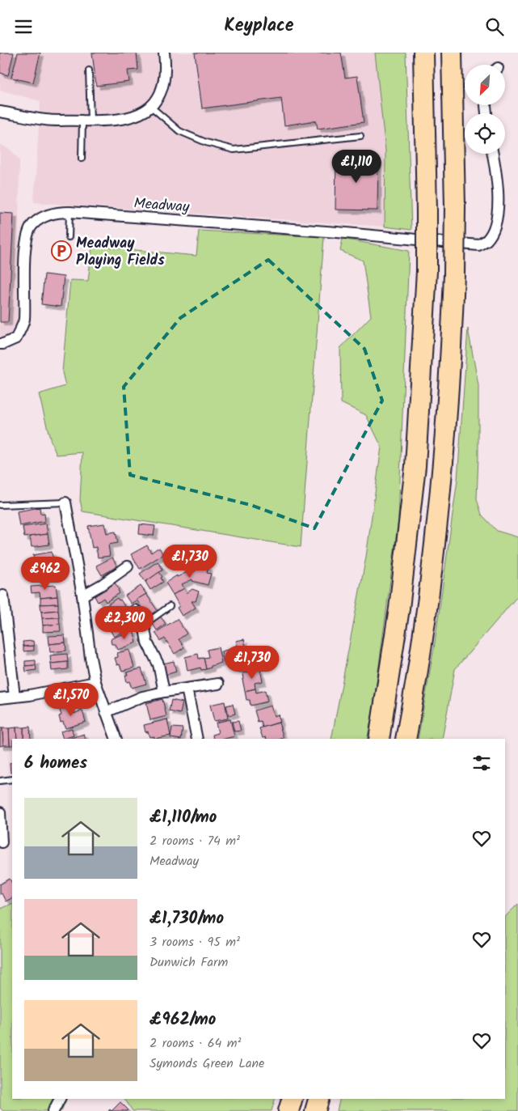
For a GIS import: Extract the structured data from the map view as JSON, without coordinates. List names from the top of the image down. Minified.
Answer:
{"streets":{"street":["Meadway"]},"places":{"parking":["Meadway Playing Fields"]},"north":"bottom left","page":{"header":"Keyplace","price":["£1,110","£1,730","£962","£2,300","£1,730","£1,570"],"heading":"6 homes","list":[{"name":"£1,110/mo","note":"2 rooms · 74 m² · Meadway"},{"name":"£1,730/mo","note":"3 rooms · 95 m² · Dunwich Farm"},{"name":"£962/mo","note":"2 rooms · 64 m² · Symonds Green Lane"}]}}
